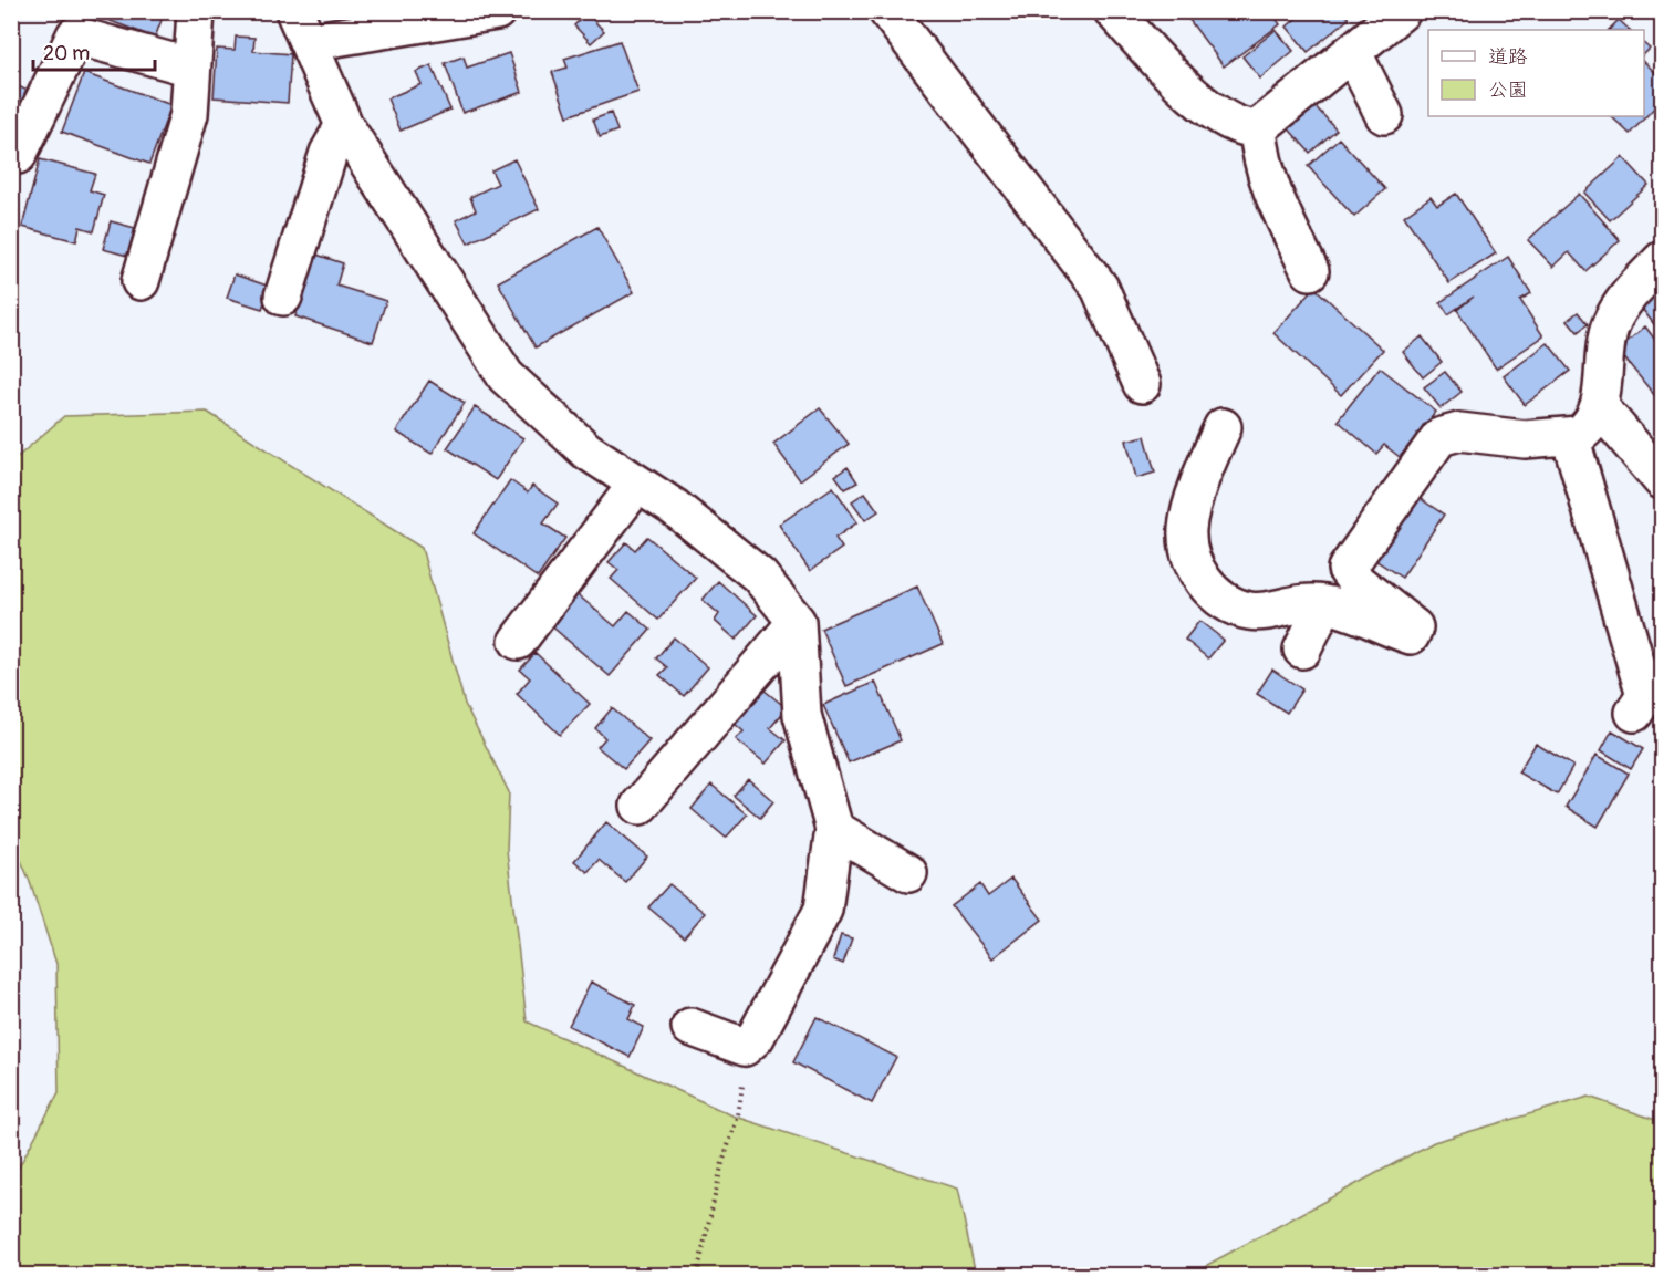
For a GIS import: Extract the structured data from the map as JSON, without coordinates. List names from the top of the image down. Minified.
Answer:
{"legend":["道路","公園"],"scale_bar":"20 m"}
